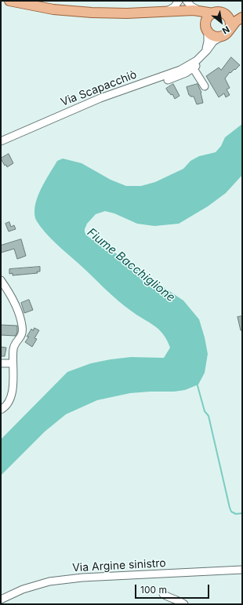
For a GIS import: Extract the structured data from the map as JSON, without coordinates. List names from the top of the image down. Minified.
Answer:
{"streets":{"street":["Via Scapacchiò","Via Argine sinistro"]},"water":["Fiume Bacchiglione"],"scale_bar":"100 m","north":"bottom right"}
